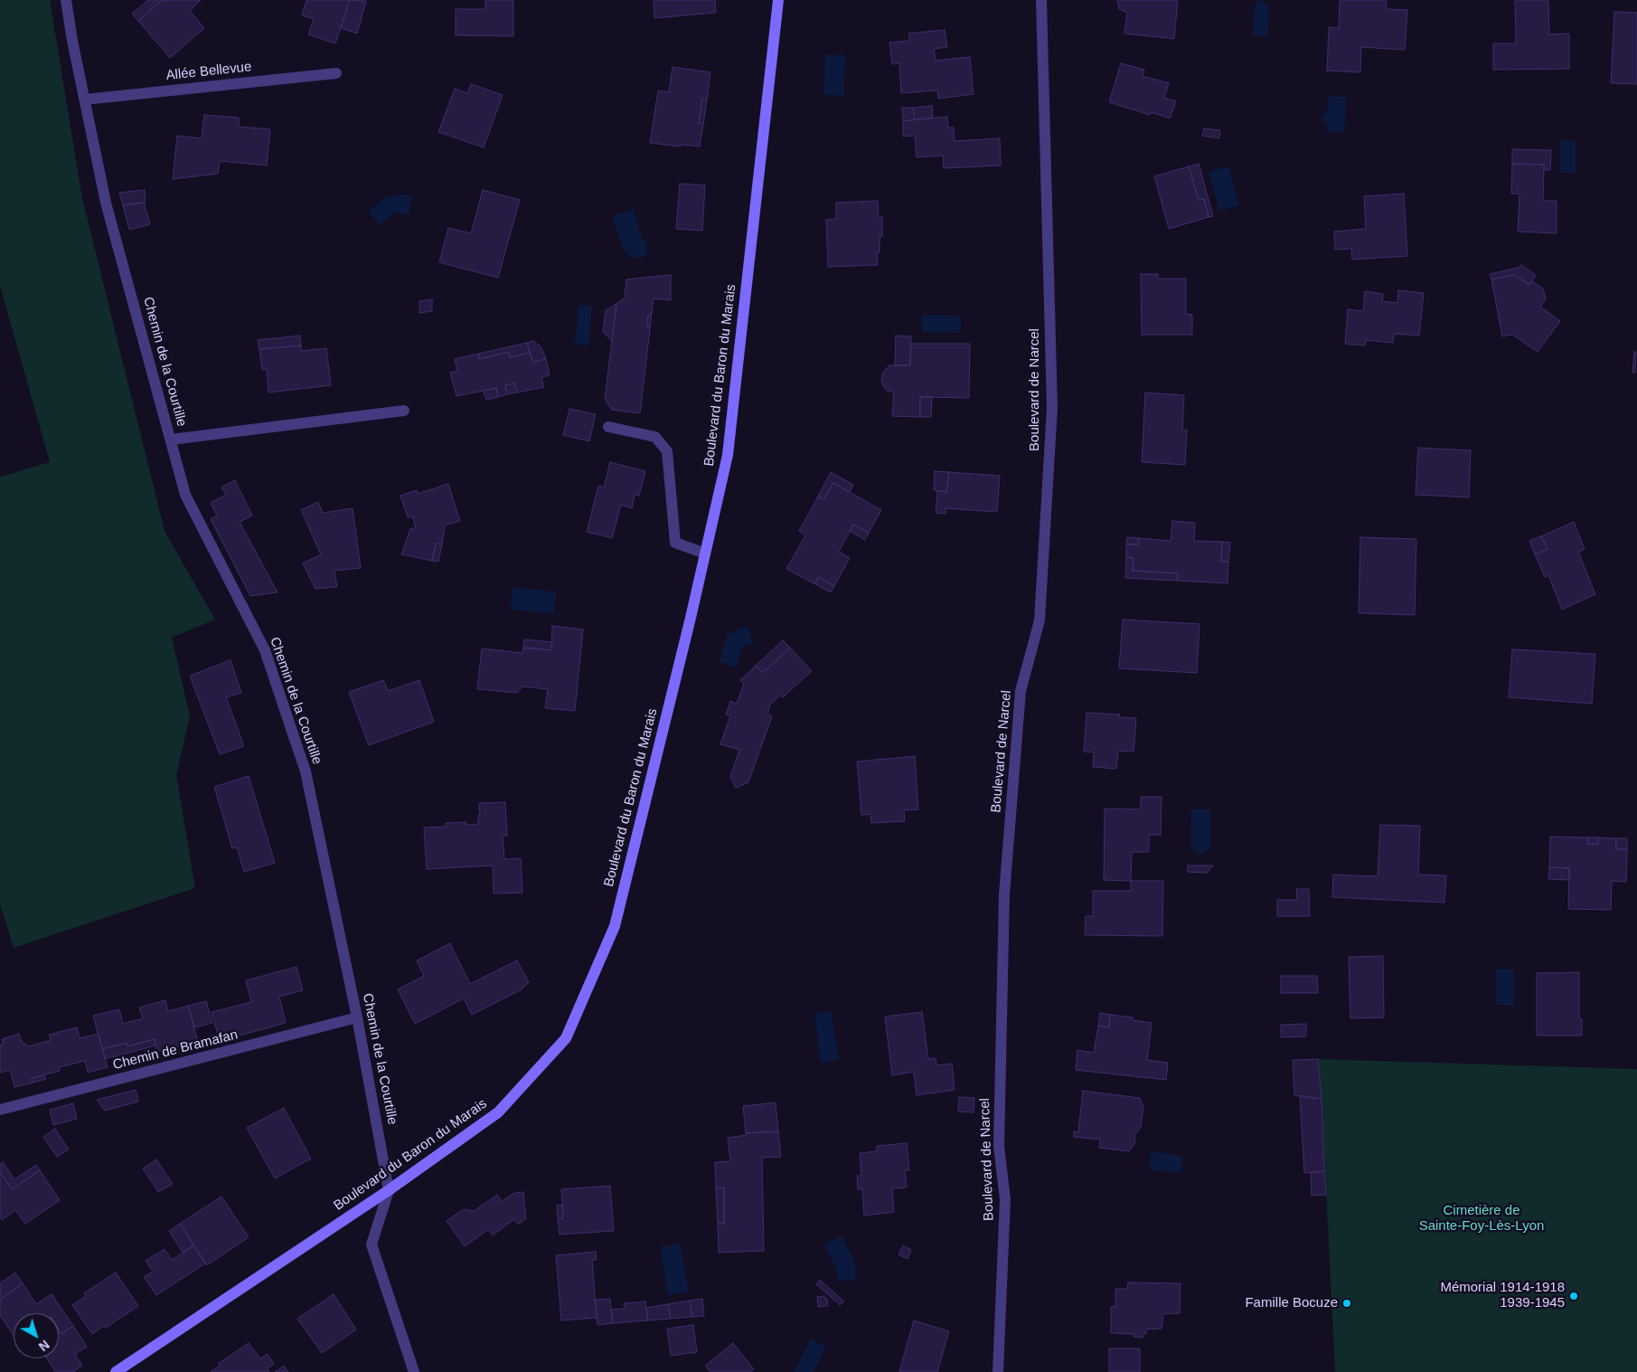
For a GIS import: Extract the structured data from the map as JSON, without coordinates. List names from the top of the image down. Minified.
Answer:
{"streets":{"street":["Allée Bellevue","Chemin de la Courtille","Boulevard du Baron du Marais","Boulevard de Narcel","Chemin de Bramafan"]},"crossings":[["Allée Bellevue","Chemin de la Courtille"],["Chemin de la Courtille","Boulevard du Baron du Marais"],["Chemin de la Courtille","Chemin de Bramafan"]],"parks":["Cimetière de Sainte-Foy-Lès-Lyon"],"places":["Mémorial 1914-1918 1939-1945","Famille Bocuze"],"north":"bottom right"}
